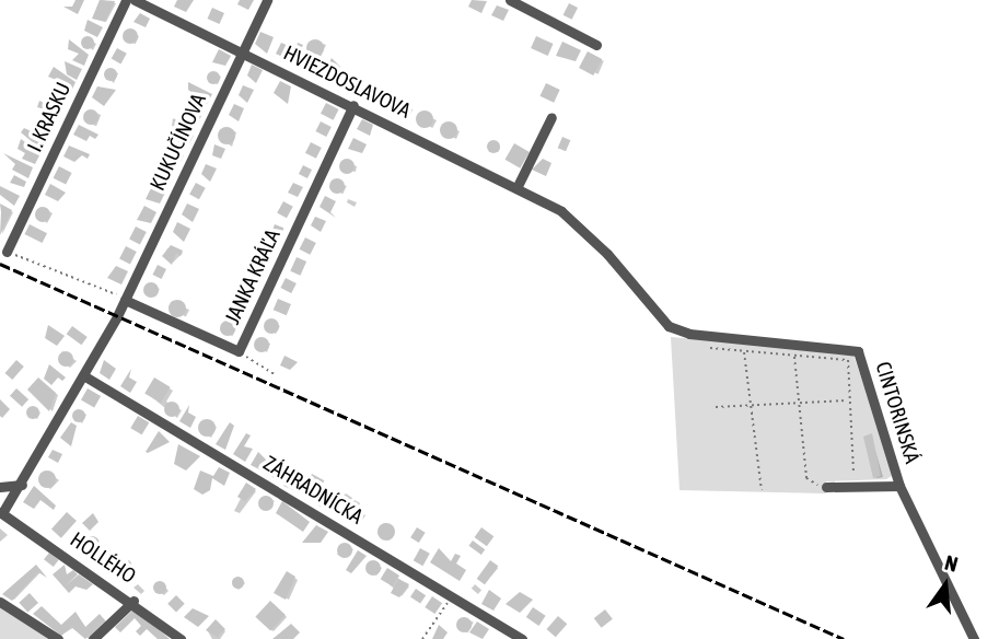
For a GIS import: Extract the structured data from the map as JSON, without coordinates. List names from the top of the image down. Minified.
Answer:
{"streets":{"street":["HVIEZDOSLAVOVA","I. KRASKU","KUKUČÍNOVA","JANKA KRÁĽA","CINTORINSKÁ","ZÁHRADNÍCKA","HOLLÉHO"]},"crossings":[["HVIEZDOSLAVOVA","KUKUČÍNOVA"],["HVIEZDOSLAVOVA","JANKA KRÁĽA"],["HVIEZDOSLAVOVA","CINTORINSKÁ"],["KUKUČÍNOVA","JANKA KRÁĽA"],["KUKUČÍNOVA","ZÁHRADNÍCKA"]],"north":"top"}
